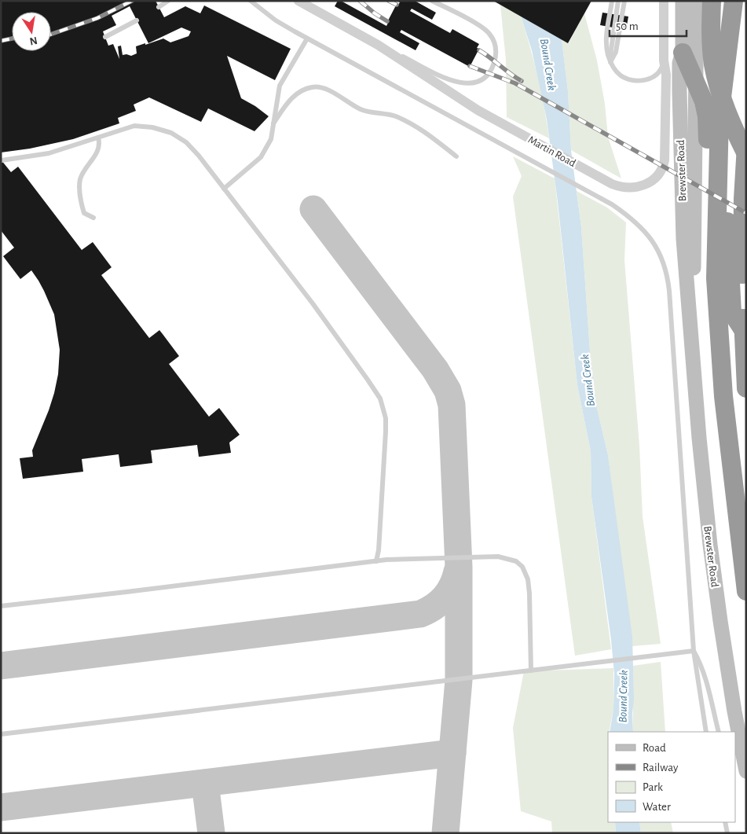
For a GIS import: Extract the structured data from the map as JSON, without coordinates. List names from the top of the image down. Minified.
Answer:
{"streets":{"street":["Martin Road","Brewster Road"]},"water":["Bound Creek"],"legend":["Road","Railway","Park","Water"],"scale_bar":"50 m","north":"bottom"}
